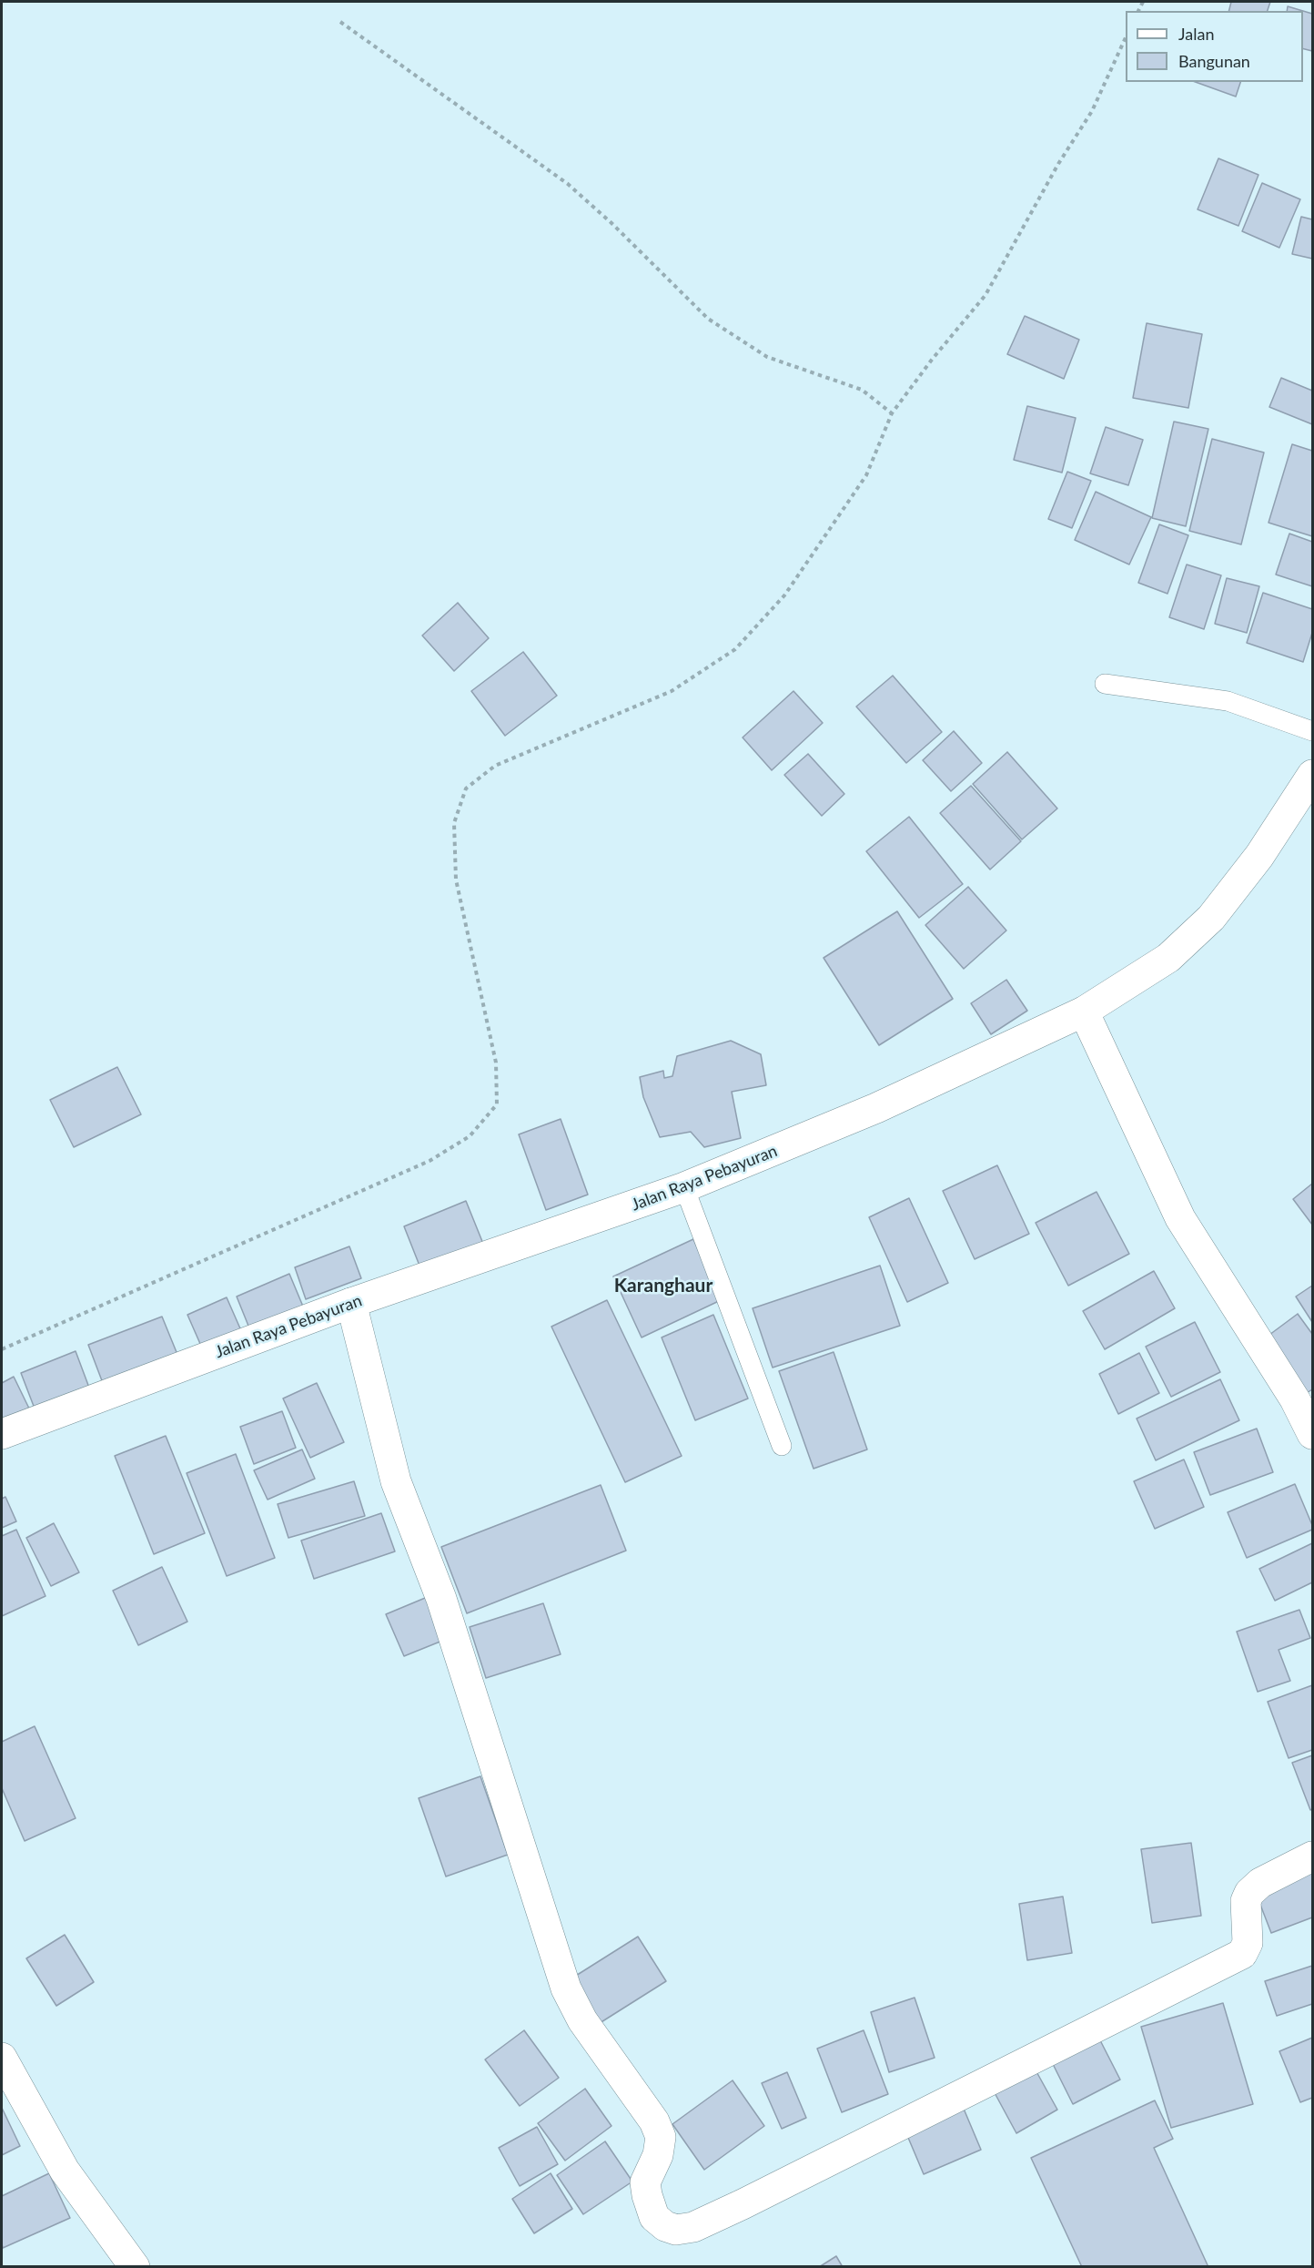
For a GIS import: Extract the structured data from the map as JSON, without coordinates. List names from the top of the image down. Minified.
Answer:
{"streets":{"street":["Jalan Raya Pebayuran"]},"districts":["Karanghaur"],"legend":["Jalan","Bangunan"]}
